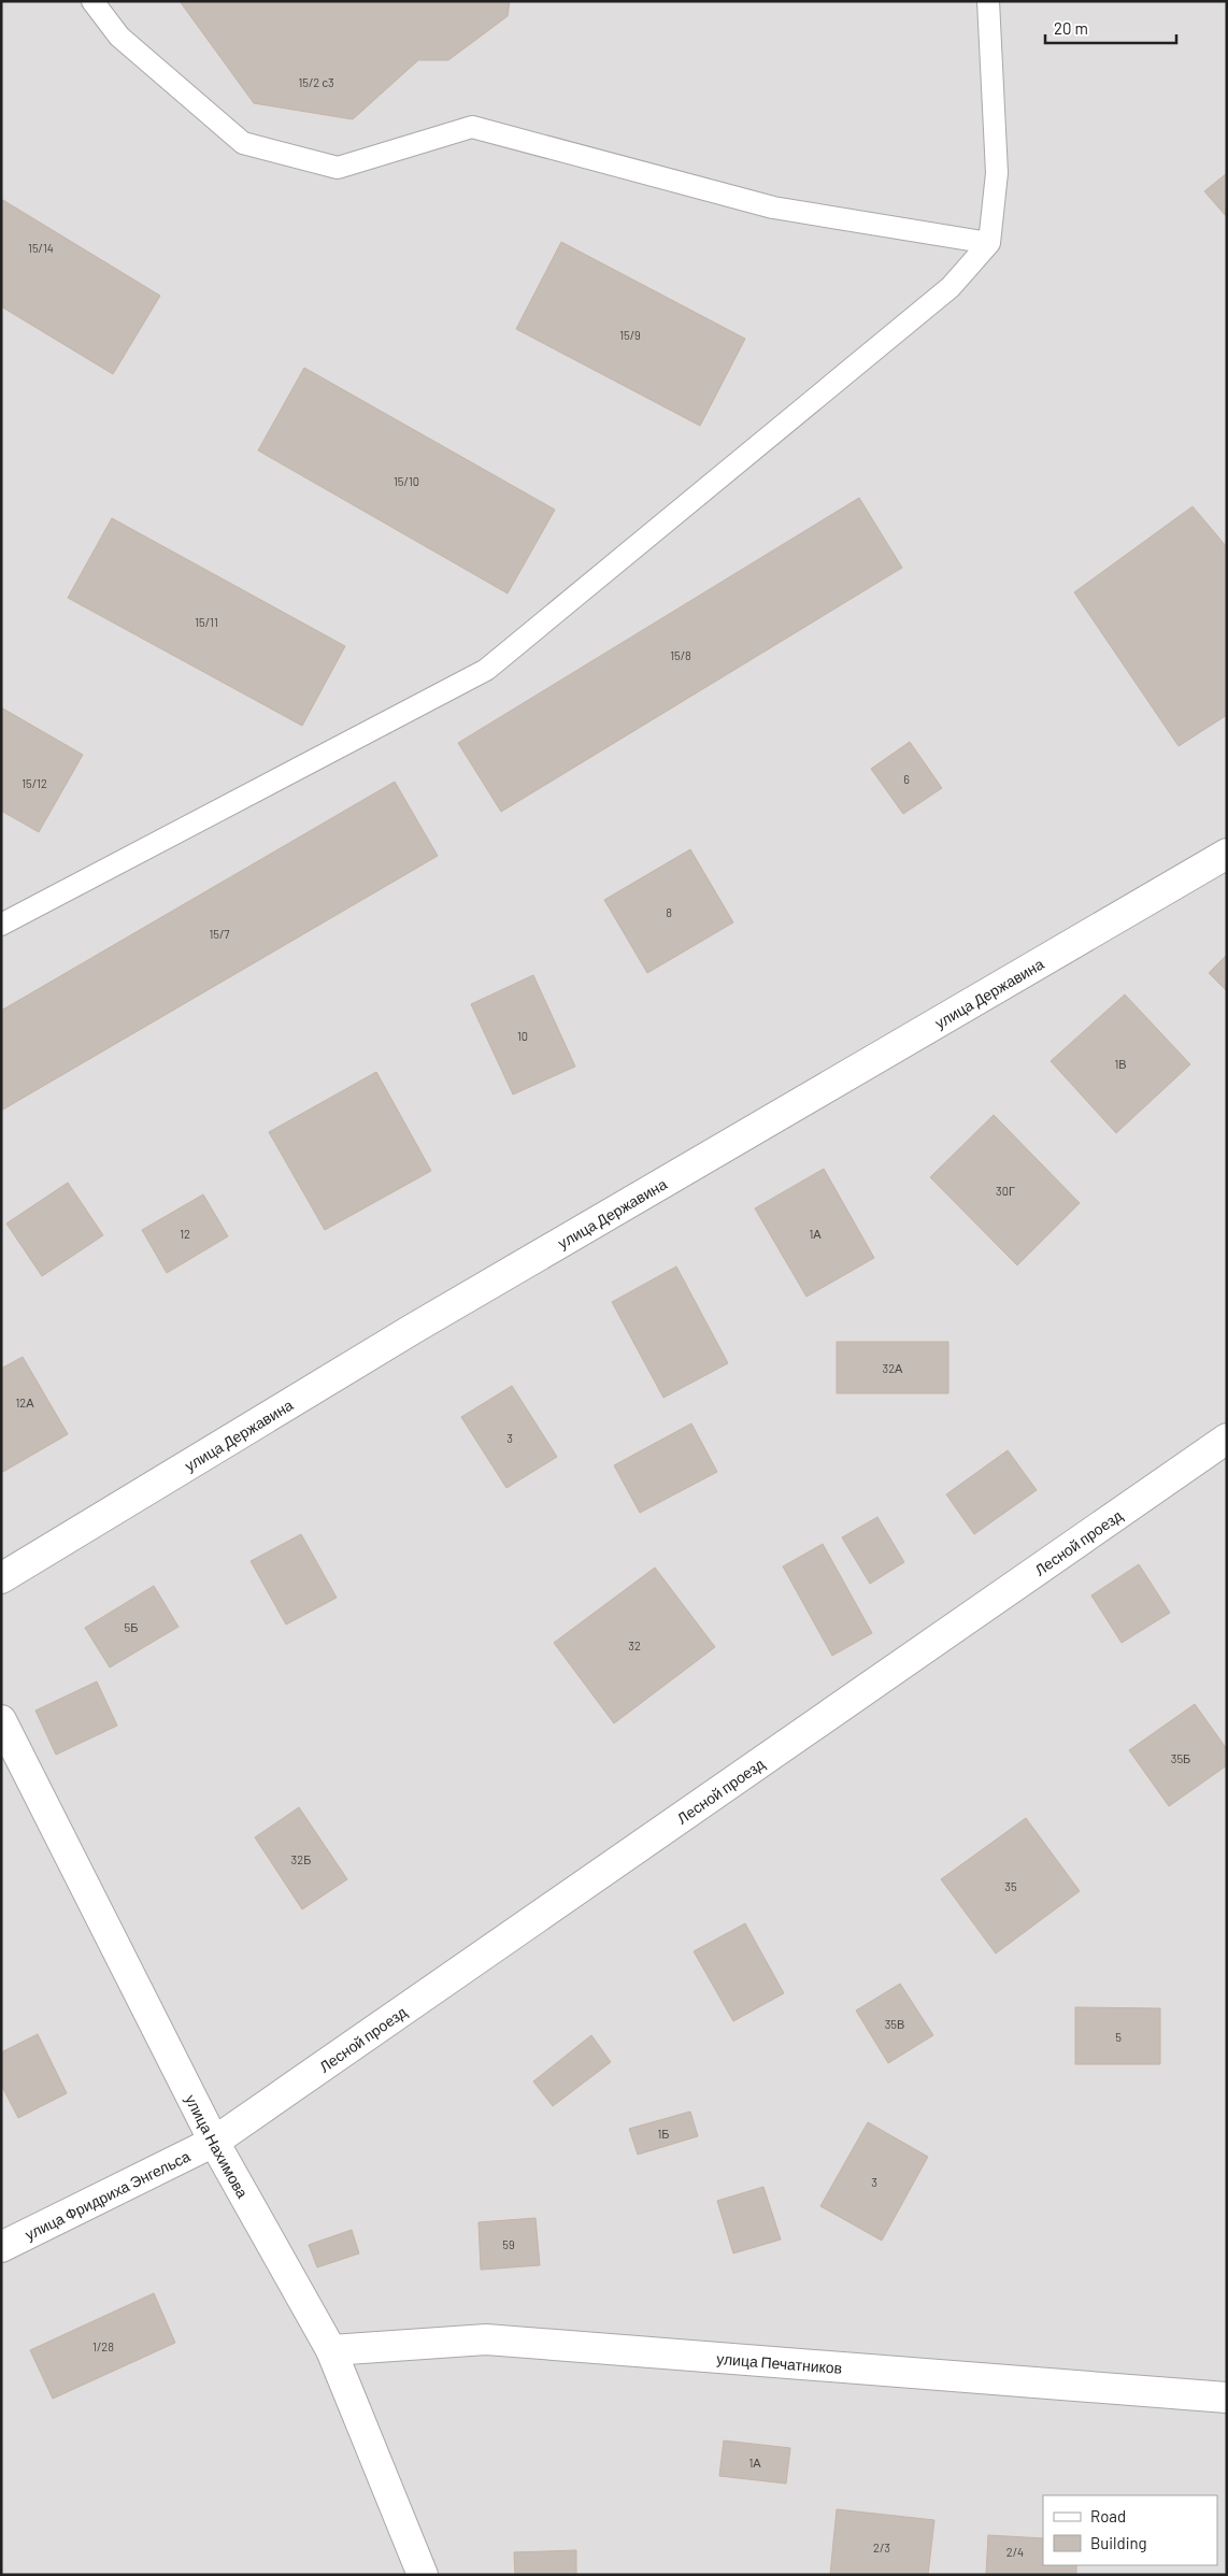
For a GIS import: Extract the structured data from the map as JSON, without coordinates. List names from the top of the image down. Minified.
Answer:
{"streets":{"street":["улица Державина","Лесной проезд","улица Нахимова","улица Фридриха Энгельса","улица Печатников"]},"crossings":[["Лесной проезд","улица Нахимова"],["Лесной проезд","улица Фридриха Энгельса"],["улица Нахимова","улица Фридриха Энгельса"],["улица Нахимова","улица Печатников"]],"house_numbers":["15/2 с3","15/14","15/9","15/10","15/11","15/8","6","15/12","8","15/7","10","1В","30Г","12","1А","32А","12А","3","5Б","32","35Б","32Б","35","35В","5","1Б","3","59","1/28","1А","2/3","2/4"],"legend":["Road","Building"],"scale_bar":"20 m"}
